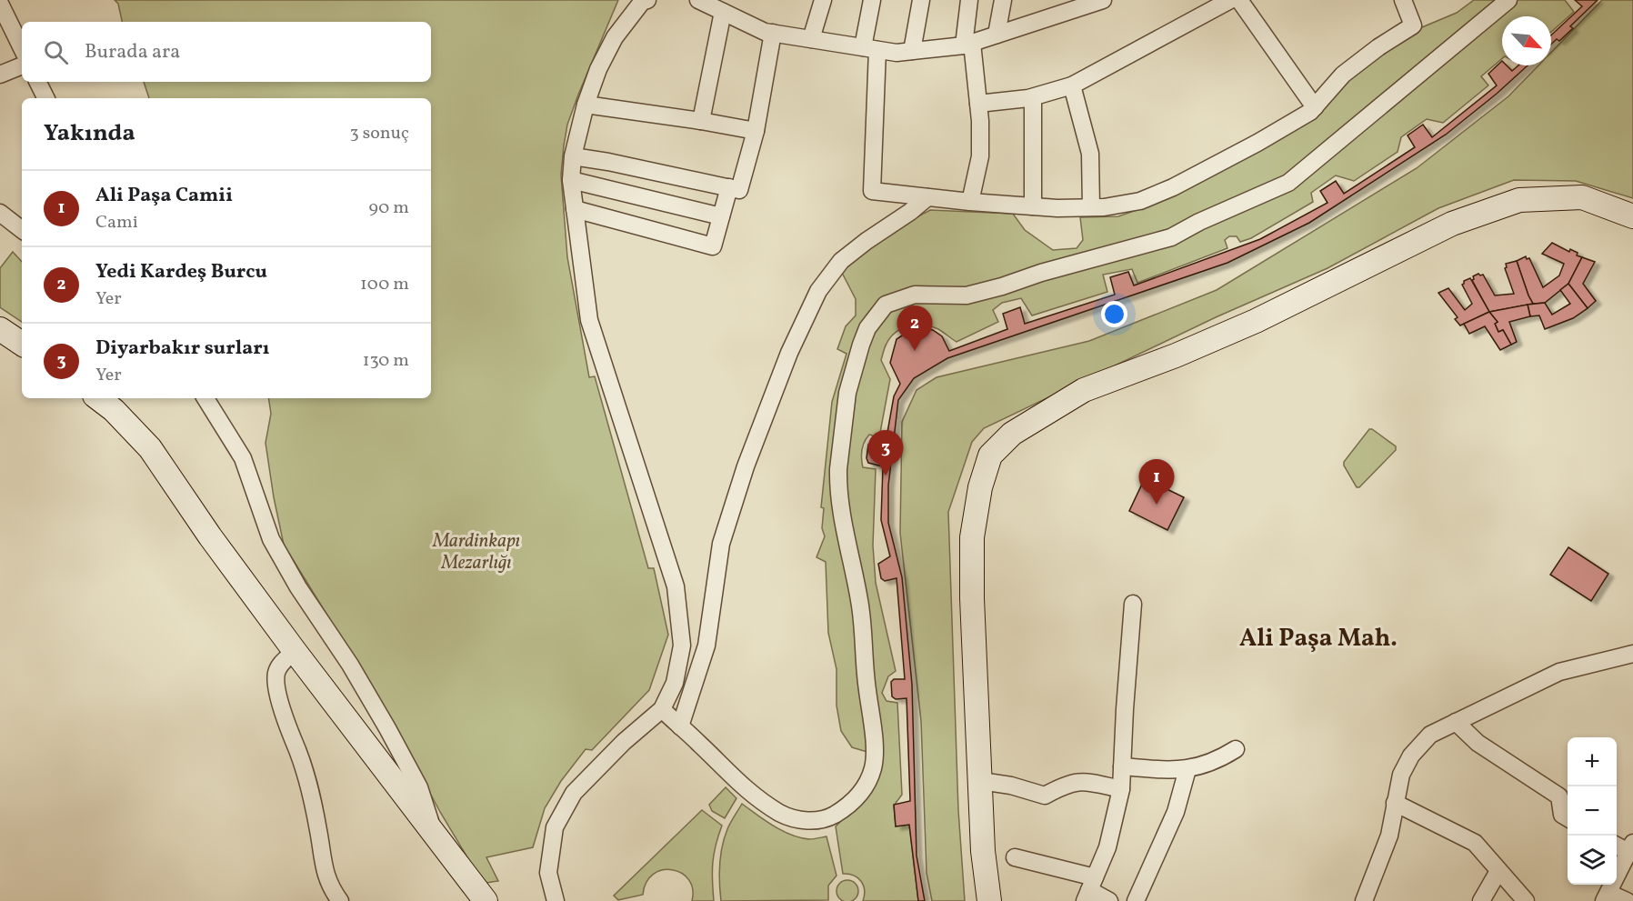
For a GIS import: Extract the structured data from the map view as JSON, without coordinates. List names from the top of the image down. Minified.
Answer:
{"districts":["Ali Paşa Mah."],"parks":["Mardinkapı Mezarlığı"],"north":"bottom right","page":{"search":"Burada ara","heading":["Yakında","3 sonuç"],"list":[{"mark":"1","name":"Ali Paşa Camii","note":"Cami","value":"90 m"},{"mark":"2","name":"Yedi Kardeş Burcu","note":"Yer","value":"100 m"},{"mark":"3","name":"Diyarbakır surları","note":"Yer","value":"130 m"}],"pins":["2","3","1"],"map_buttons":["+","−"]}}
